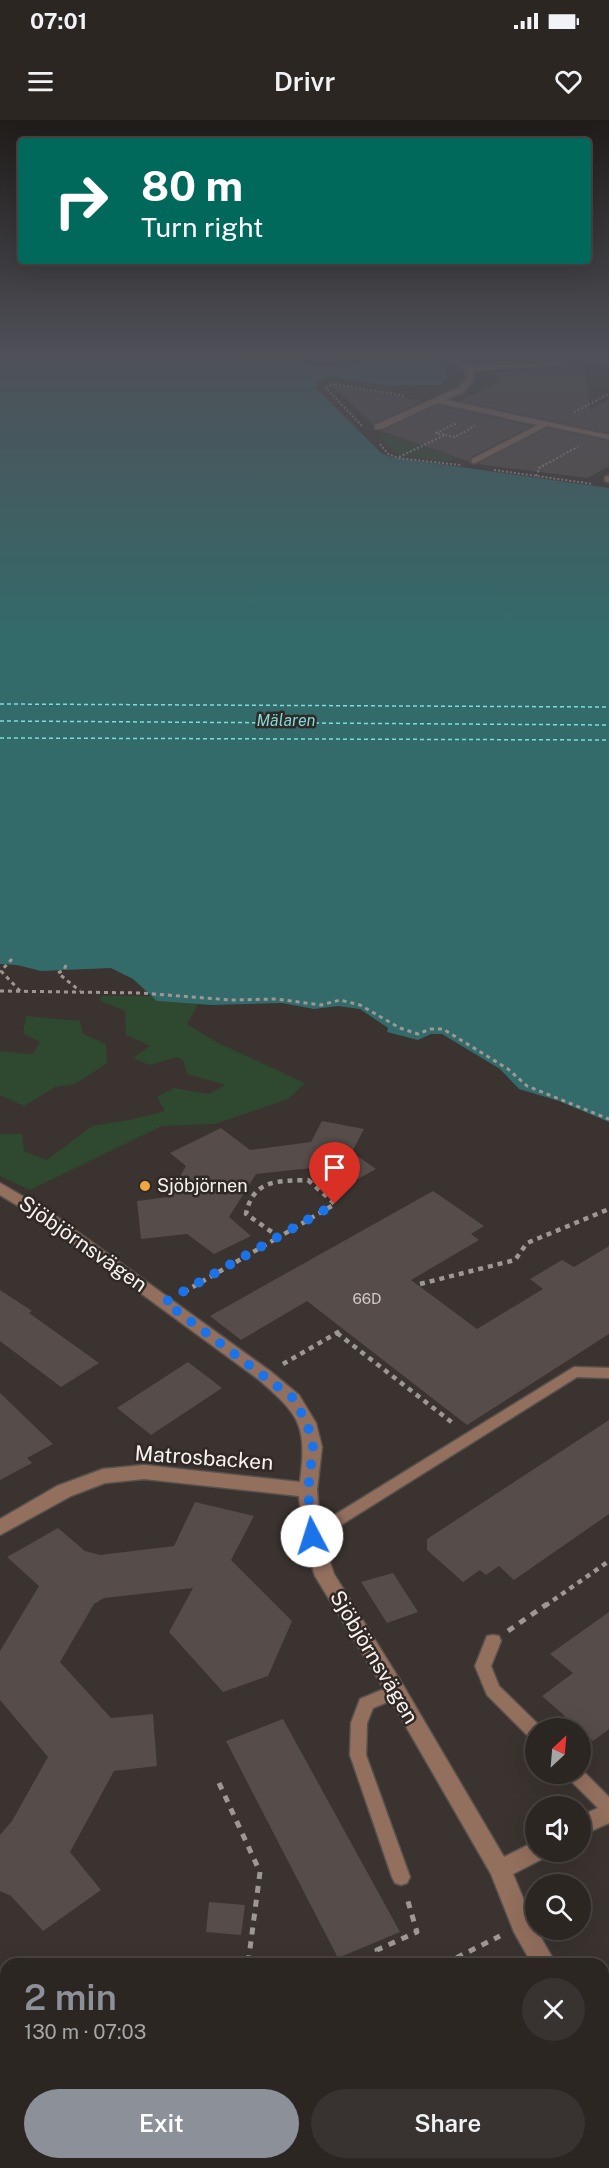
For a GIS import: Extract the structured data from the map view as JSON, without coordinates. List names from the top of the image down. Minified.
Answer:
{"streets":{"street":["Sjöbjörnsvägen","Matrosbacken"]},"crossings":[["Sjöbjörnsvägen","Matrosbacken"]],"water":["Mälaren"],"places":["Sjöbjörnen"],"house_numbers":["66D"],"north":"top right","page":{"status":"07:01","header":"Drivr","turn":["80 m","Turn right"],"heading":["2 min","130 m · 07:03"],"buttons":["Exit","Share"]}}
